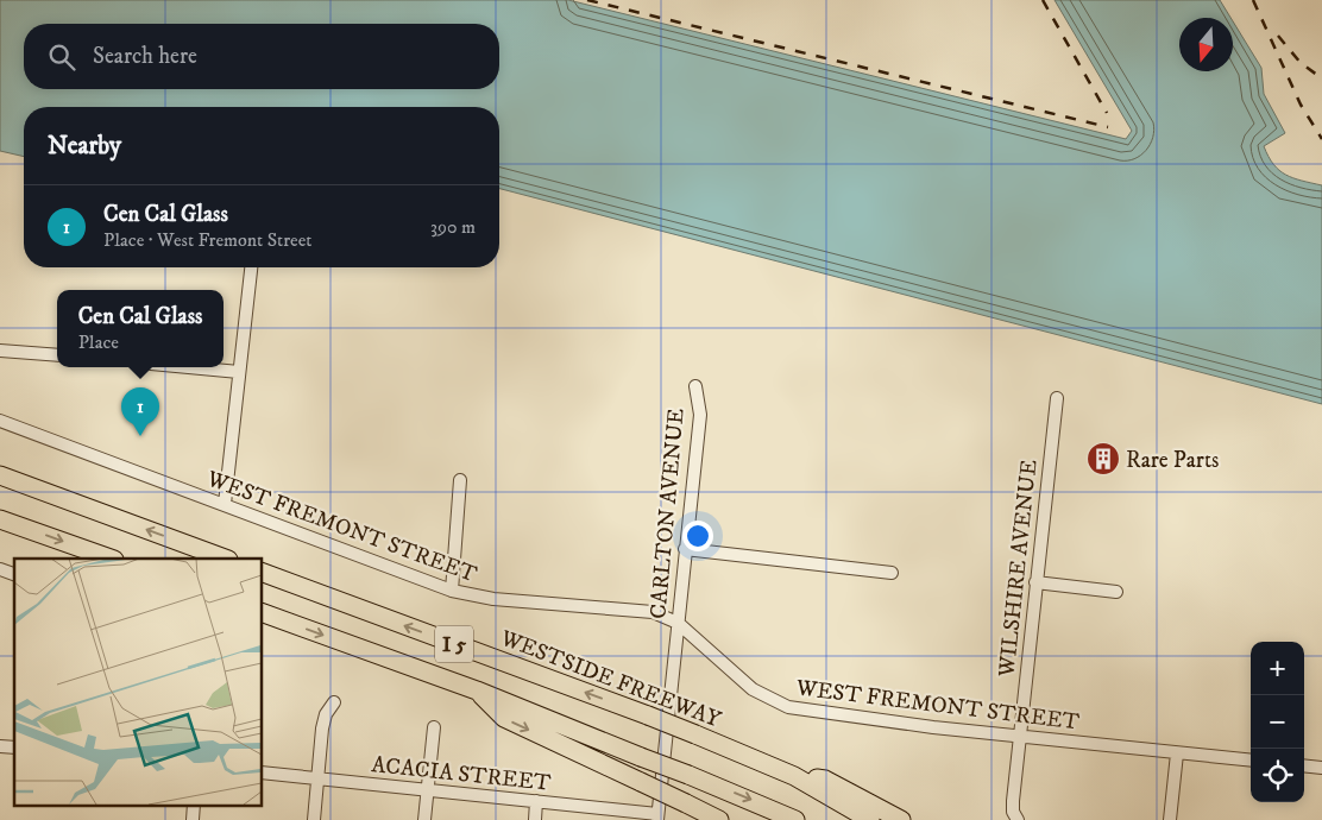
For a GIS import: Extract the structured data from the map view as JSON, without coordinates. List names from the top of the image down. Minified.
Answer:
{"streets":{"highway":["I 5","WESTSIDE FREEWAY"],"street":["CARLTON AVENUE","WEST FREMONT STREET","WILSHIRE AVENUE","ACACIA STREET"]},"crossings":[["CARLTON AVENUE","WEST FREMONT STREET"],["CARLTON AVENUE","ACACIA STREET"],["WEST FREMONT STREET","WILSHIRE AVENUE"]],"places":{"building":["Rare Parts"]},"north":"bottom","page":{"search":"Search here","heading":"Nearby","list":[{"mark":"1","name":"Cen Cal Glass","note":"Place · West Fremont Street","value":"390 m"}],"popup":["Cen Cal Glass","Place"],"pins":"1","map_buttons":["+","−"]}}
